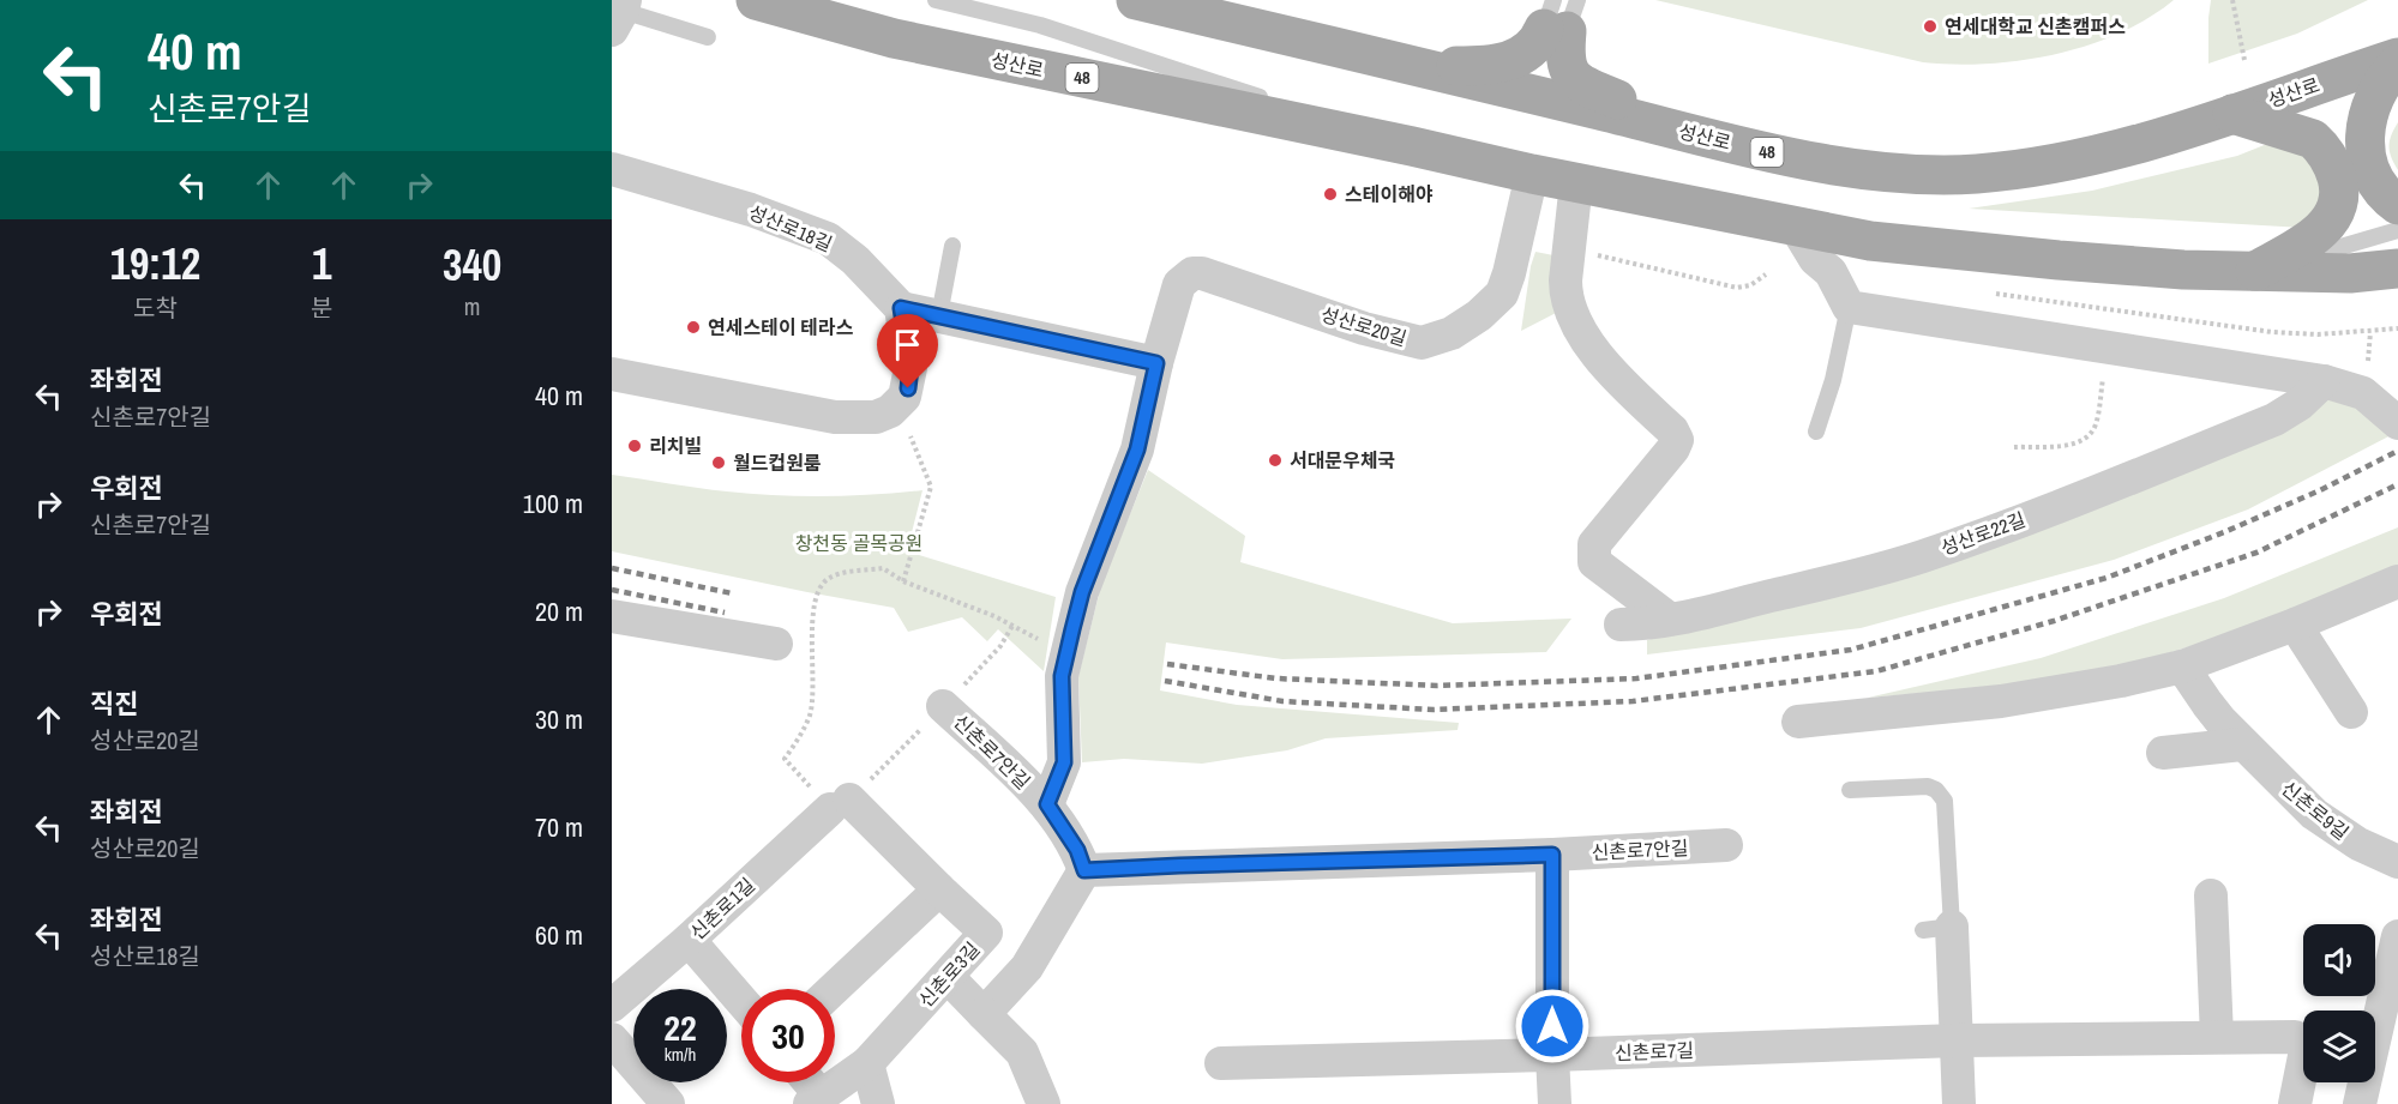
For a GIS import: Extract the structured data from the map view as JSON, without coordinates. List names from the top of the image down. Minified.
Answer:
{"streets":{"main road":["성산로","48"],"street":["성산로18길","성산로20길","성산로22길","신촌로7안길","신촌로9길","신촌로1길","신촌로3길","신촌로7길"]},"crossings":[["성산로","성산로20길"],["성산로20길","신촌로7안길"],["신촌로1길","신촌로3길"]],"parks":["창천동 골목공원"],"places":["연세대학교 신촌캠퍼스","스테이해야","연세스테이 테라스","리치빌","서대문우체국","월드컵원룸"],"page":{"turn":["40 m","신촌로7안길"],"eta":["19:12","도착","1","분","340","m"],"list":[{"name":"좌회전","note":"신촌로7안길","value":"40 m"},{"name":"우회전","note":"신촌로7안길","value":"100 m"},{"name":"우회전","value":"20 m"},{"name":"직진","note":"성산로20길","value":"30 m"},{"name":"좌회전","note":"성산로20길","value":"70 m"},{"name":"좌회전","note":"성산로18길","value":"60 m"}],"speed":"22 km/h","limit":"30"}}
